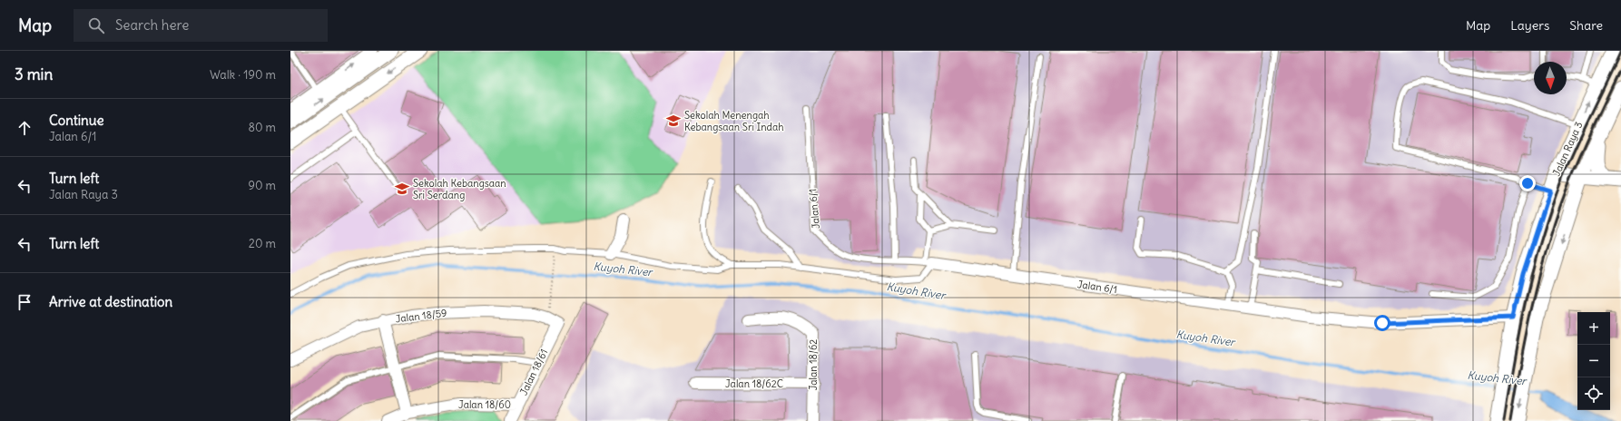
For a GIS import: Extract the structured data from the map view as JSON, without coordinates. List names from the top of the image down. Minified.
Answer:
{"streets":{"street":["Jalan Raya 3","Jalan 6/1","Jalan 18/59","Jalan 18/62","Jalan 18/61","Jalan 18/62C","Jalan 18/60"]},"crossings":[["Jalan Raya 3","Jalan 6/1"],["Jalan 18/59","Jalan 18/61"],["Jalan 18/62","Jalan 18/62C"],["Jalan 18/61","Jalan 18/60"]],"water":["Kuyoh River"],"places":{"school or university":["Sekolah Menengah Kebangsaan Sri Indah","Sekolah Kebangsaan Sri Serdang"]},"north":"bottom","page":{"header":"Map","search":"Search here","nav":["Map","Layers","Share"],"heading":["3 min","Walk · 190 m"],"list":[["Continue","Jalan 6/1","80 m"],["Turn left","Jalan Raya 3","90 m"],["Turn left","20 m"],"Arrive at destination"],"map_buttons":["+","−"]}}
